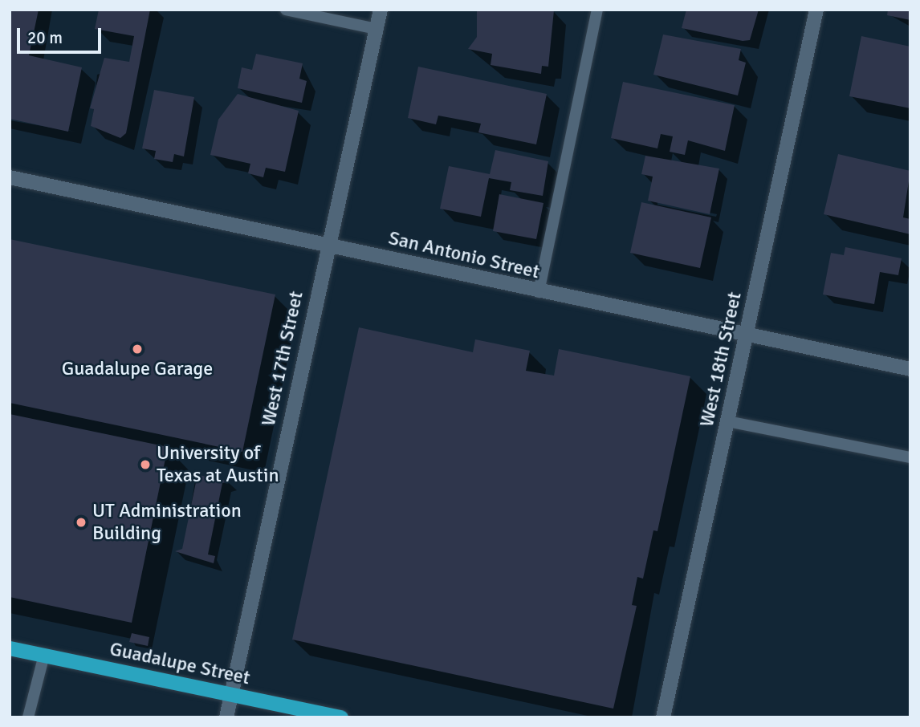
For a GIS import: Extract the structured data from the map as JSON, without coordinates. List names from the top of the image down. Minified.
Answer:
{"streets":{"main road":["Guadalupe Street"],"street":["San Antonio Street","West 17th Street","West 18th Street"]},"crossings":[["San Antonio Street","West 17th Street"],["San Antonio Street","West 18th Street"],["West 17th Street","Guadalupe Street"]],"places":["Guadalupe Garage","University of Texas at Austin","UT Administration Building"],"scale_bar":"20 m"}
